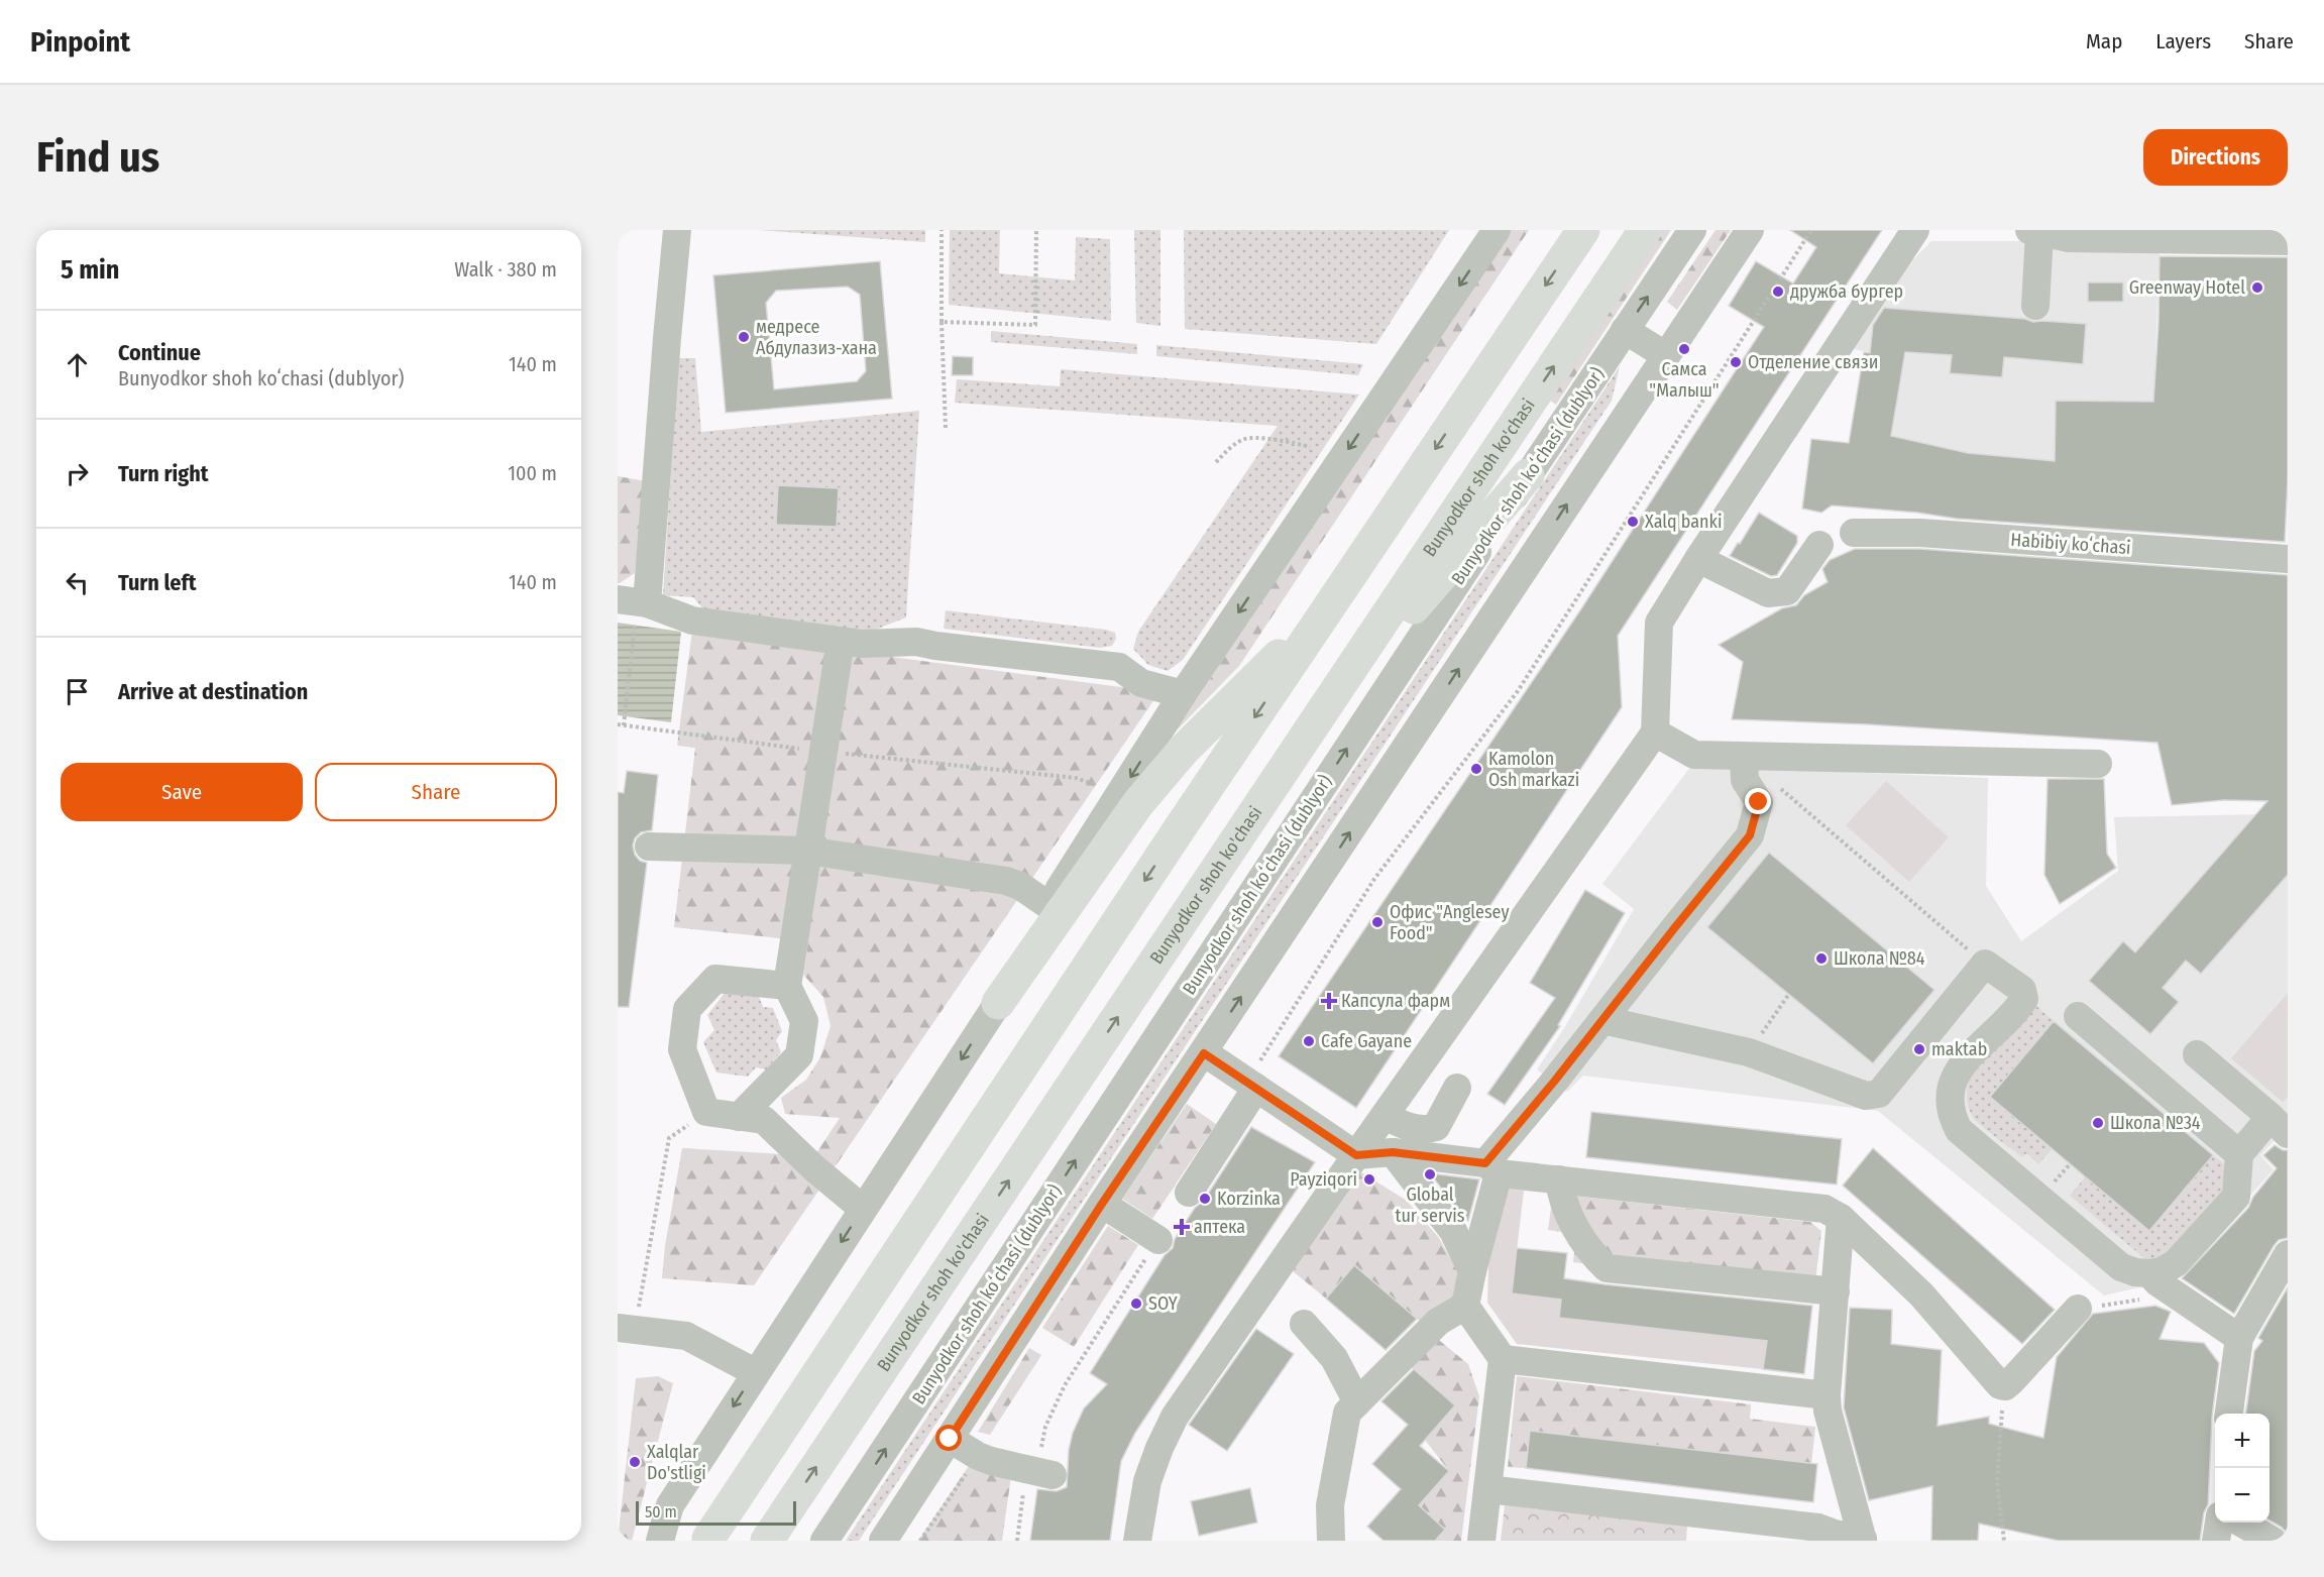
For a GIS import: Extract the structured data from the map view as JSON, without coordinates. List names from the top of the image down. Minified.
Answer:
{"streets":{"main road":["Bunyodkor shoh ko'chasi"],"street":["Bunyodkor shoh koʻchasi (dublyor)","Habibiy koʻchasi"]},"places":{"other":["Greenway Hotel","дружба бургер","медресе Абдулазиз-хана","Самса \"Малыш\"","Отделение связи","Xalq banki","Kamolon Osh markazi","Офис \"Anglesey Food\"","Школа №84","Cafe Gayane","maktab","Школа №34","Global tur servis","Payziqori","Korzinka","SOY","Xalqlar Do'stligi"],"health":["Капсула фарм","аптека"]},"scale_bar":"50 m","page":{"header":"Pinpoint","nav":["Map","Layers","Share"],"buttons":["Directions",["Save","Share"]],"title":"Find us","heading":["5 min","Walk · 380 m"],"list":[["Continue","Bunyodkor shoh koʻchasi (dublyor)","140 m"],["Turn right","100 m"],["Turn left","140 m"],"Arrive at destination"],"map_buttons":["+","−"],"scale":"50 m"}}
